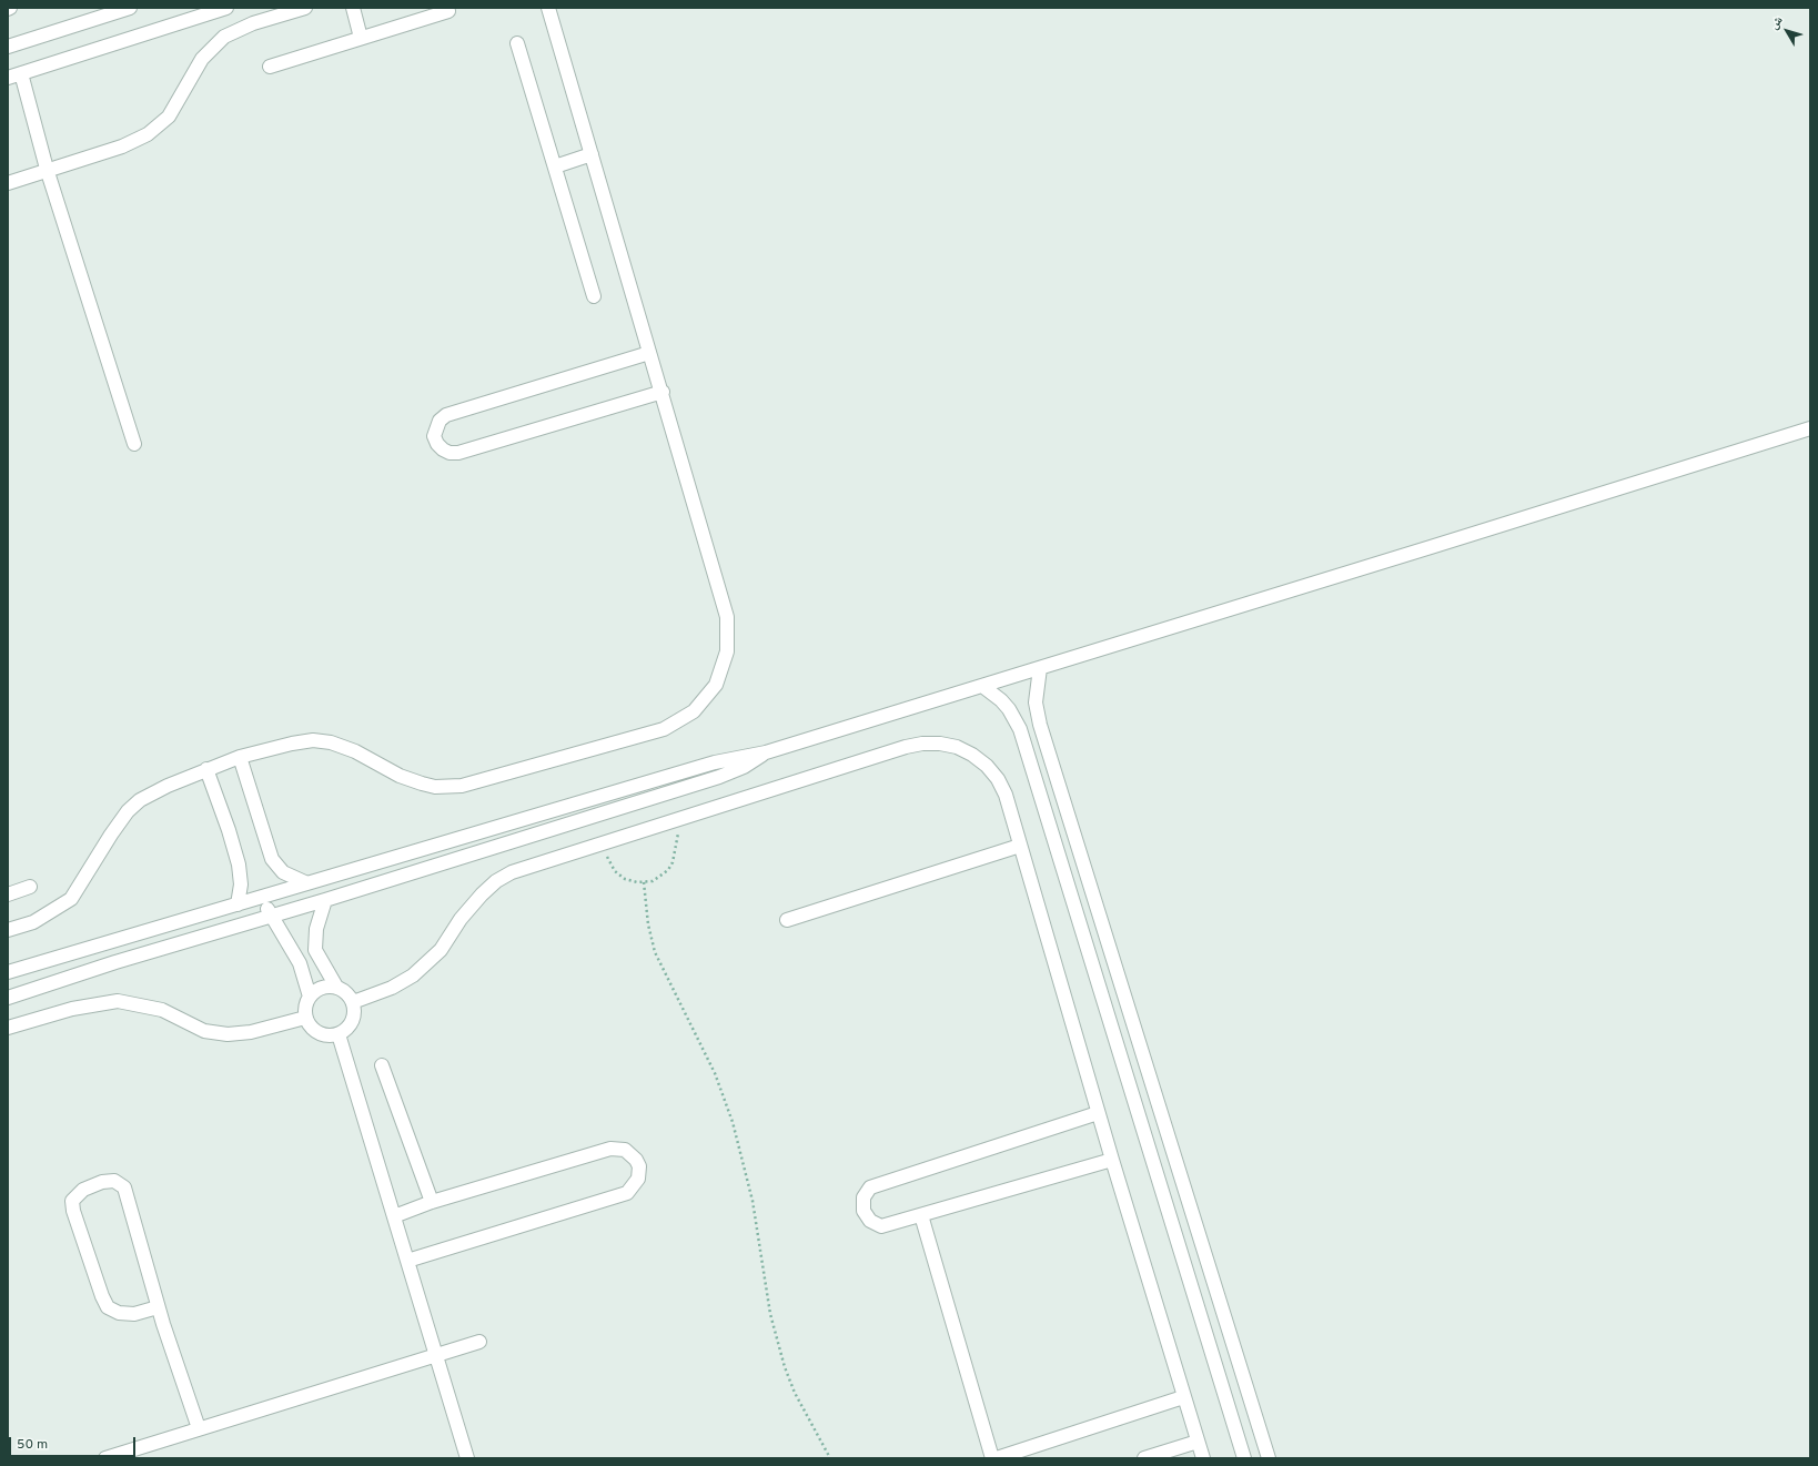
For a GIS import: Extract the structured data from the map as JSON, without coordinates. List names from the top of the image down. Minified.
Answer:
{"scale_bar":"50 m","north":"top left"}
